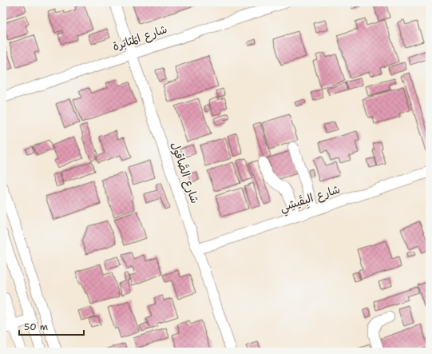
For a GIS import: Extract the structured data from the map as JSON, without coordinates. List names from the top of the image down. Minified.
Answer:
{"streets":{"street":["شارع المُثابَرة","شارع الصَّاقول","شارع البِقَيشِي"]},"crossings":[["شارع المُثابَرة","شارع الصَّاقول"],["شارع الصَّاقول","شارع البِقَيشِي"]],"scale_bar":"50 m"}
